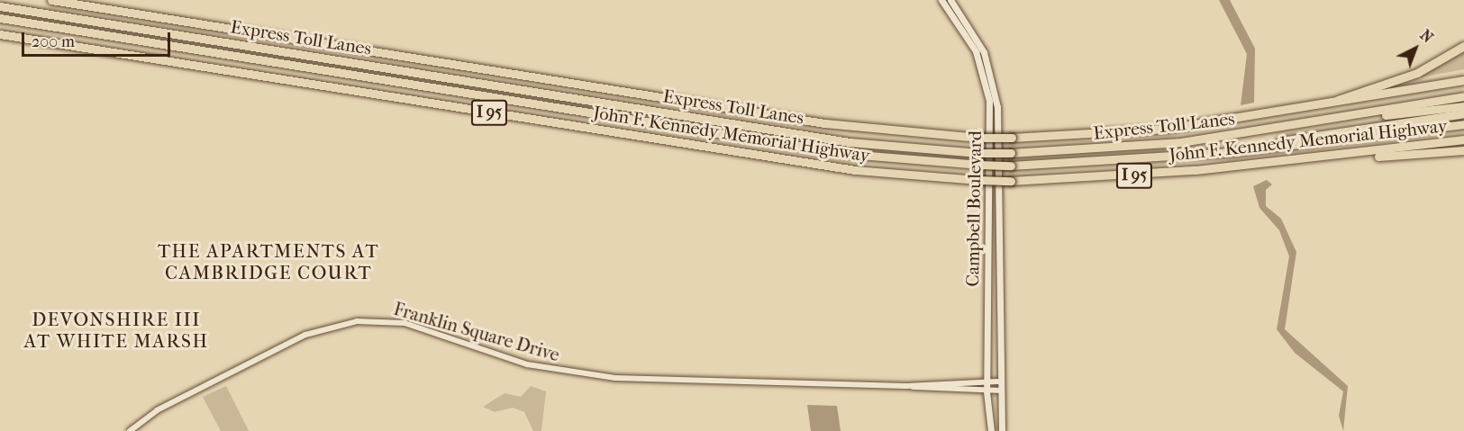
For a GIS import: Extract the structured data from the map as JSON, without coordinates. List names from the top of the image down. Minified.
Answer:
{"streets":{"highway":["Express Toll Lanes","I 95","John F. Kennedy Memorial Highway"],"main road":["Campbell Boulevard"],"street":["Franklin Square Drive"]},"crossings":[["Campbell Boulevard","Franklin Square Drive"]],"districts":["THE APARTMENTS AT CAMBRIDGE COURT","DEVONSHIRE III AT WHITE MARSH"],"scale_bar":"200 m","north":"top right"}
